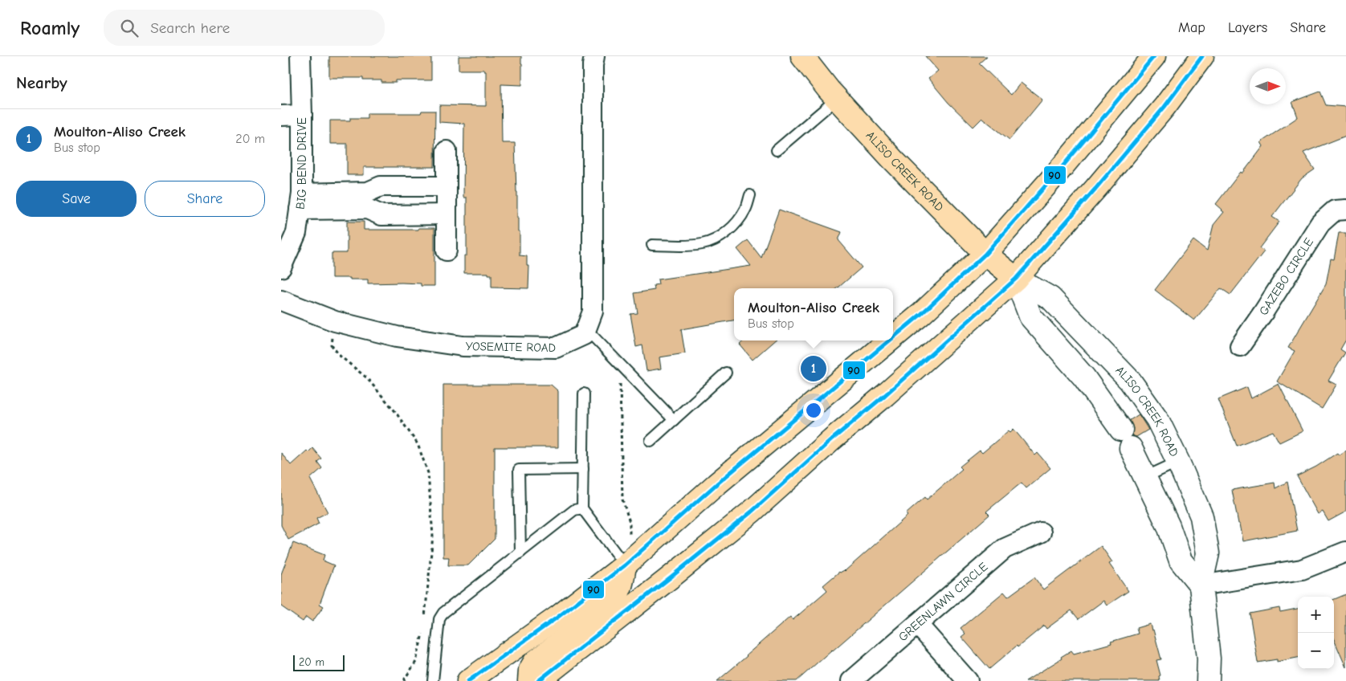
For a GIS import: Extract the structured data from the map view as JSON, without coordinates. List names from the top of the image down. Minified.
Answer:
{"streets":{"main road":["ALISO CREEK ROAD"],"street":["BIG BEND DRIVE","GAZEBO CIRCLE","YOSEMITE ROAD","GREENLAWN CIRCLE"]},"lines":["transit line 90"],"scale_bar":"20 m","north":"right","page":{"header":"Roamly","search":"Search here","nav":["Map","Layers","Share"],"heading":"Nearby","list":[{"mark":"1","name":"Moulton-Aliso Creek","note":"Bus stop","value":"20 m"}],"buttons":["Save","Share"],"popup":["Moulton-Aliso Creek","Bus stop"],"pins":"1","map_buttons":["+","−"],"scale":"20 m"}}
